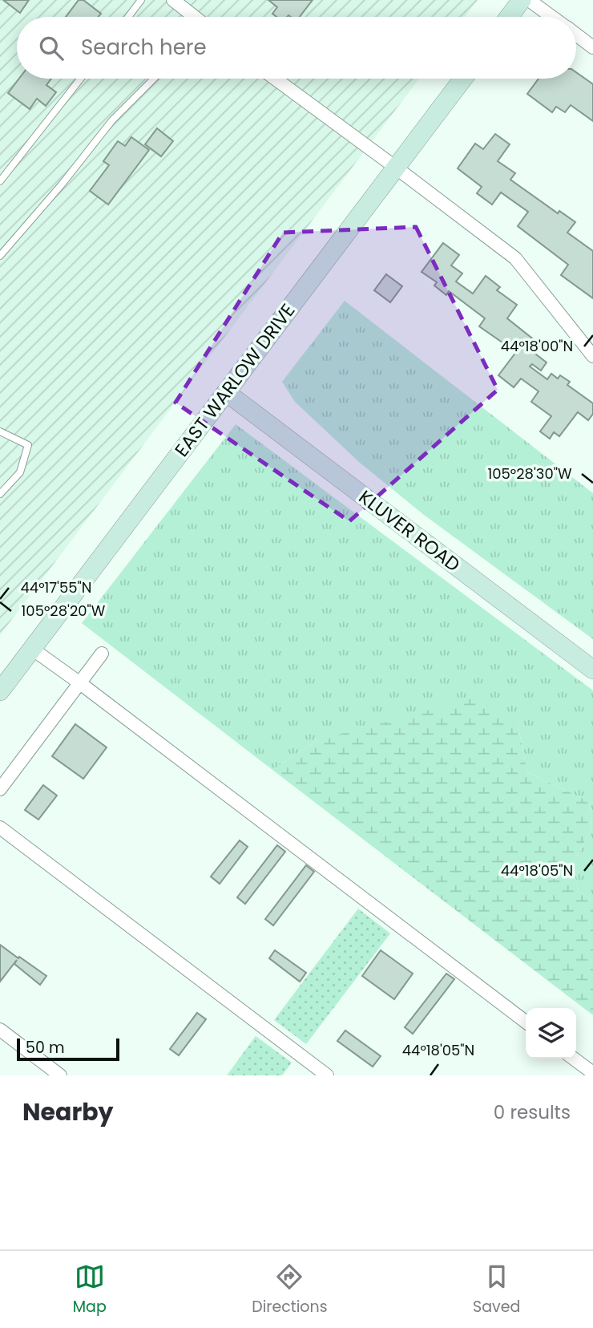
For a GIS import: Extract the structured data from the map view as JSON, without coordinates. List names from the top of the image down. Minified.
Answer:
{"streets":{"street":["EAST WARLOW DRIVE","KLUVER ROAD"]},"crossings":[["EAST WARLOW DRIVE","KLUVER ROAD"]],"scale_bar":"50 m","page":{"search":"Search here","scale":"50 m","heading":["Nearby","0 results"],"nav":["Map","Directions","Saved"]},"coordinates":["44°18'00\"N","105°28'30\"W","44°17'55\"N","105°28'20\"W","44°18'05\"N"]}
